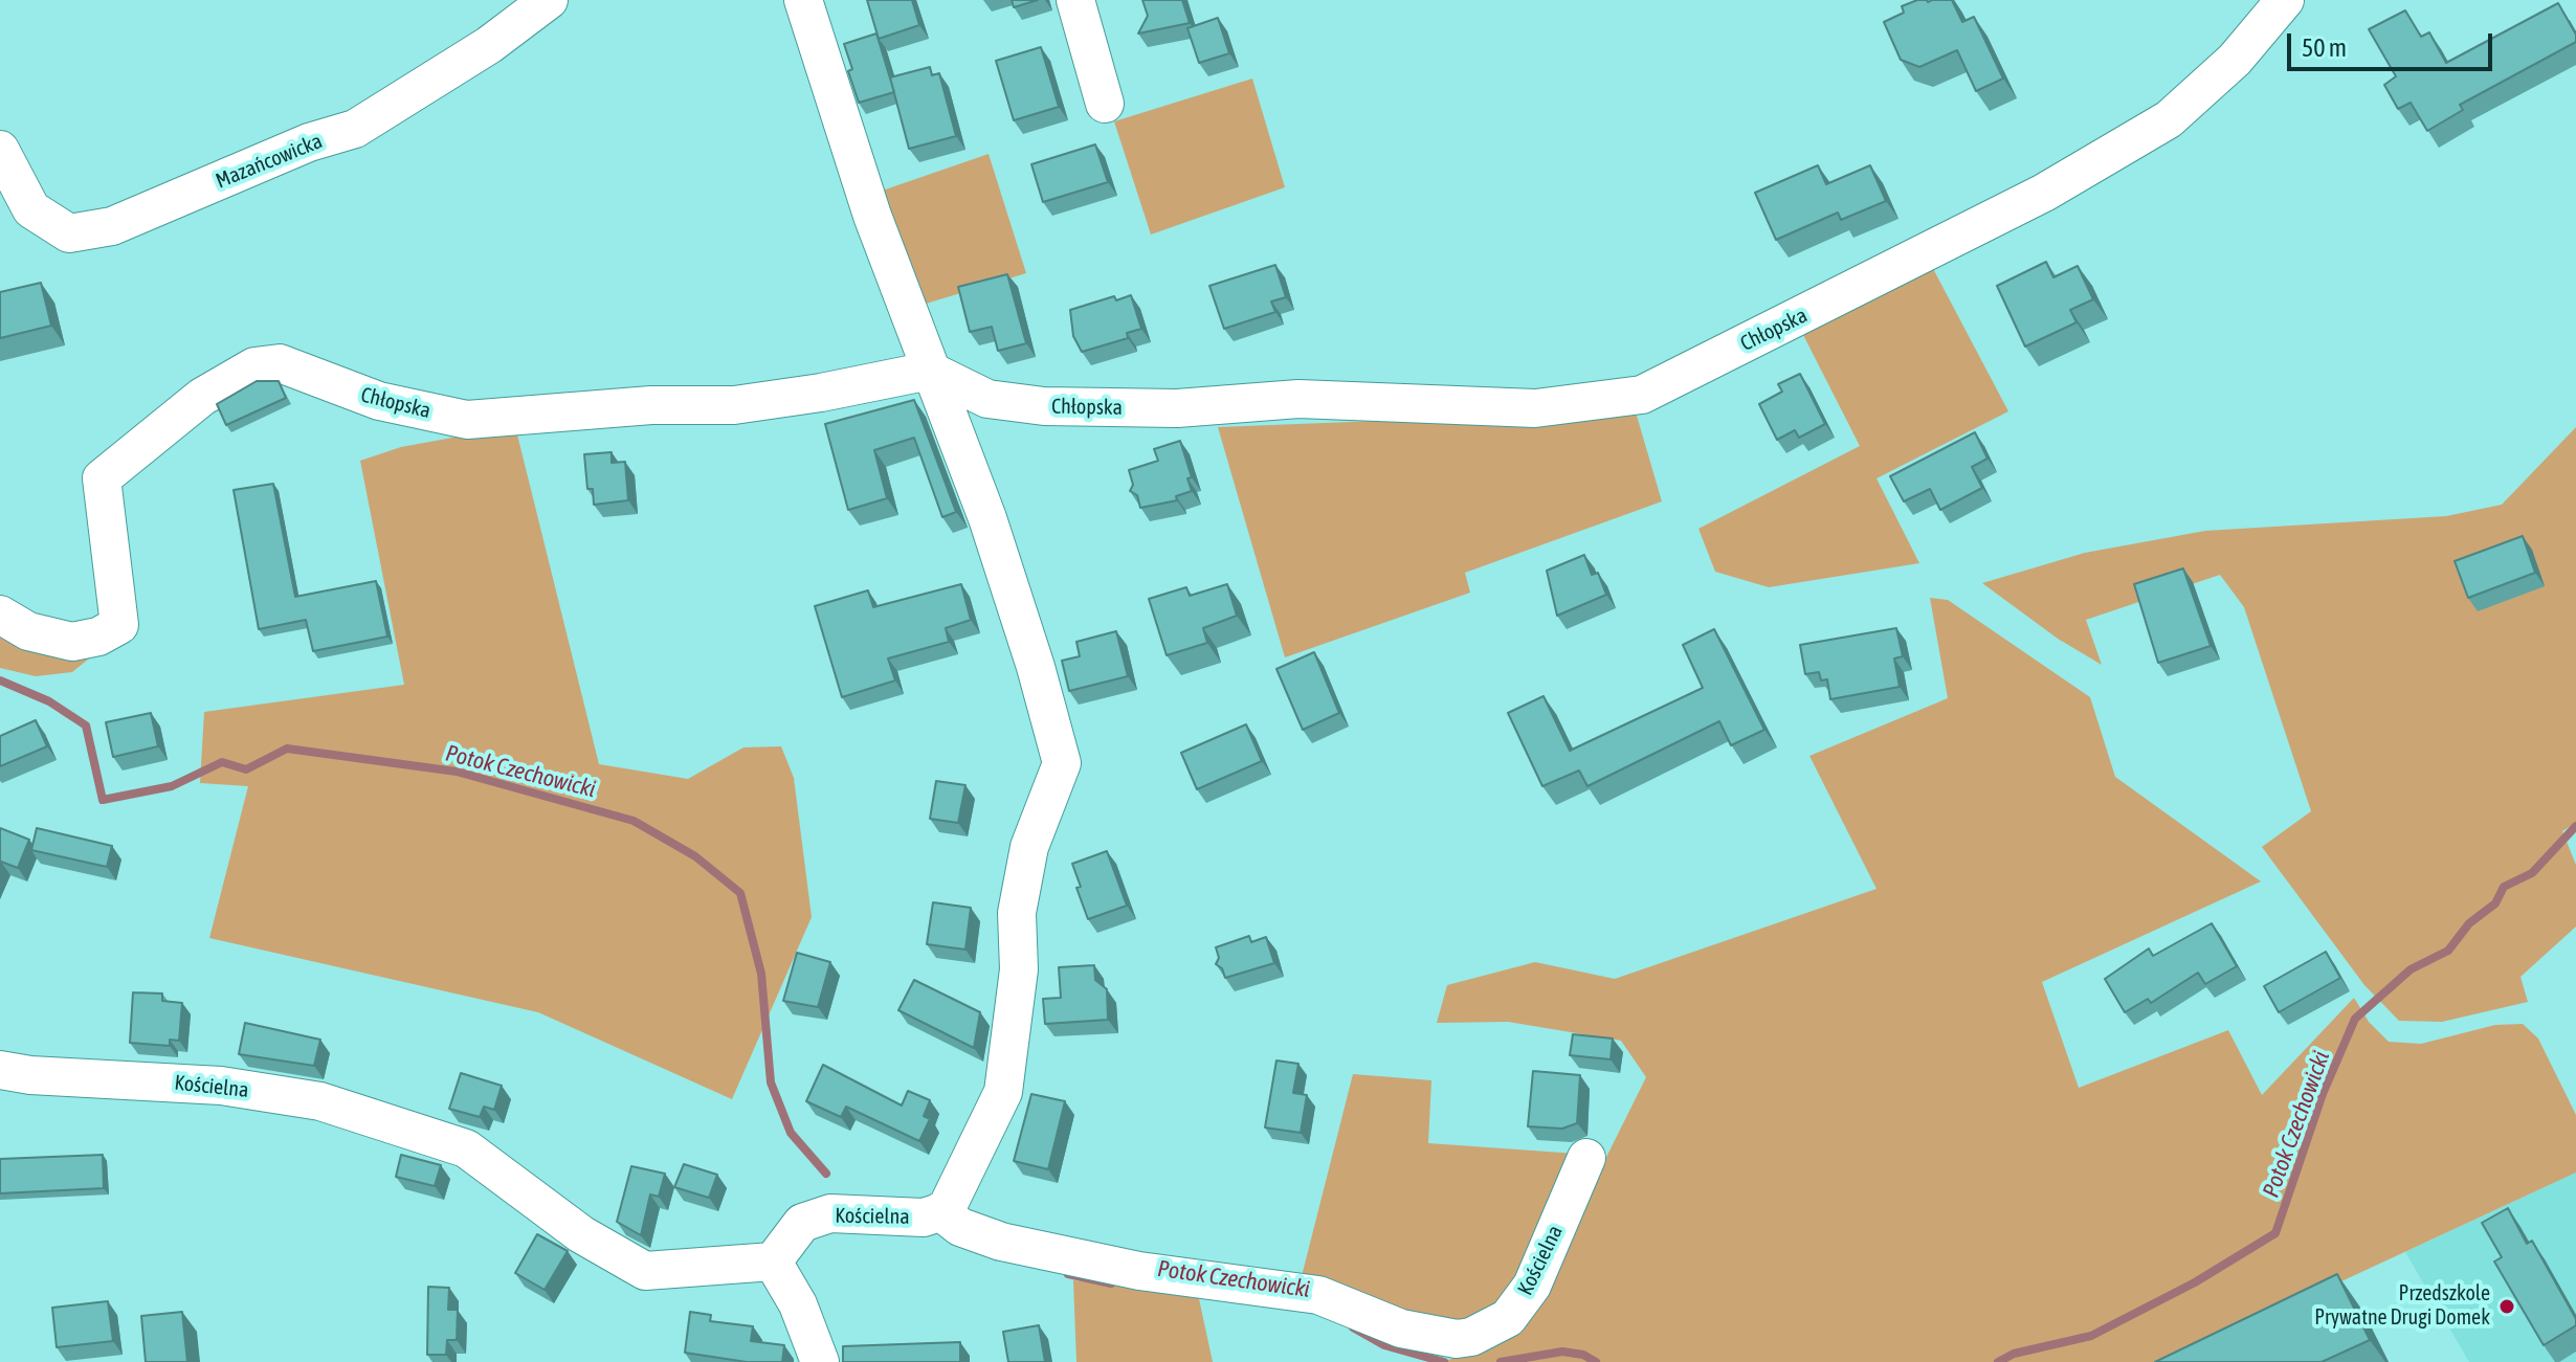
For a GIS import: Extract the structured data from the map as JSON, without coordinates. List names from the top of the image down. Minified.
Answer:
{"streets":{"street":["Mazańcowicka","Chłopska","Kościelna"]},"water":["Potok Czechowicki"],"places":["Przedszkole Prywatne Drugi Domek"],"scale_bar":"50 m"}
